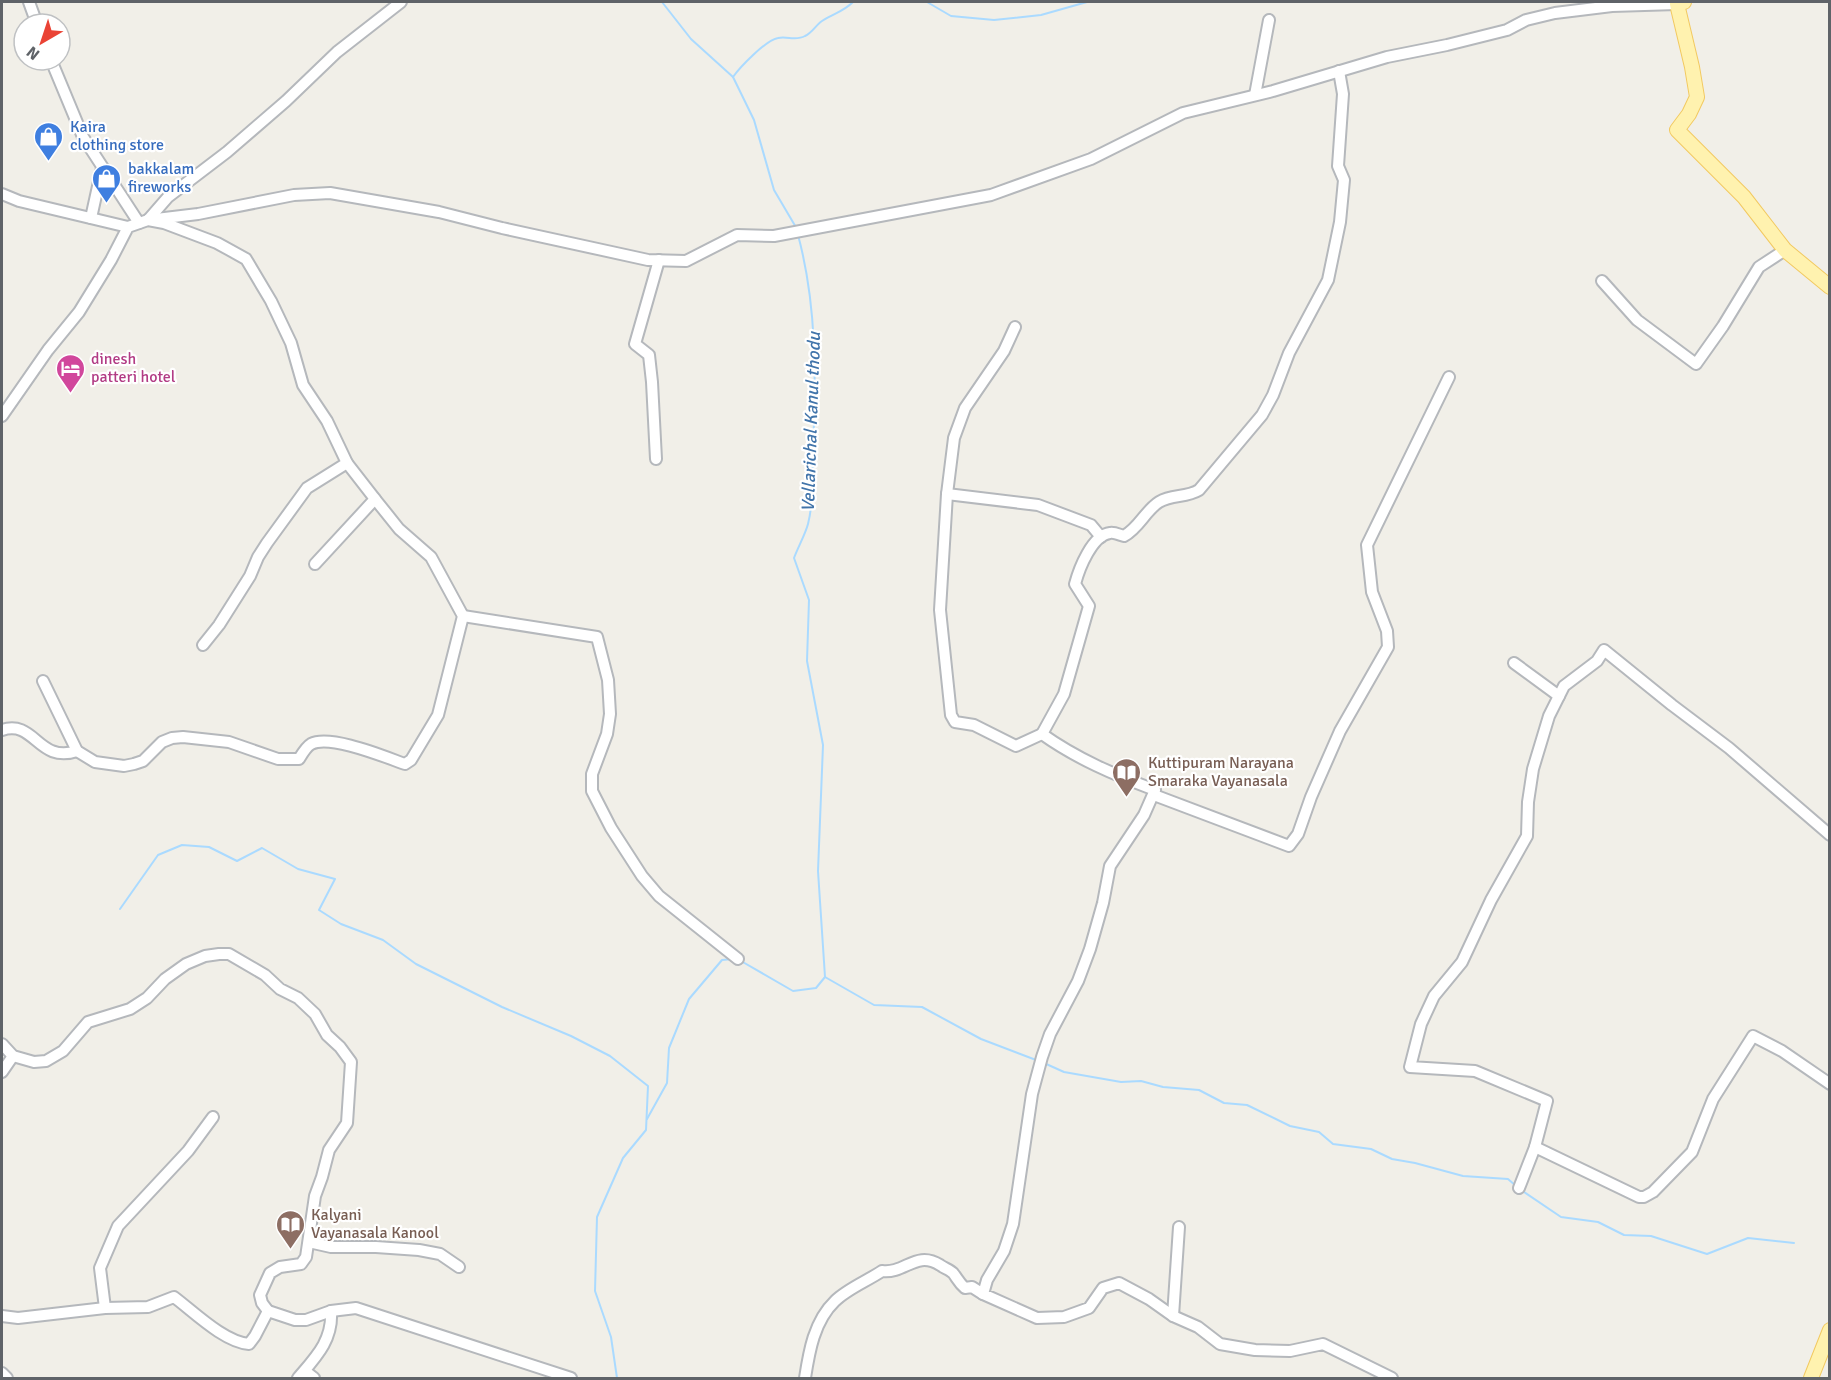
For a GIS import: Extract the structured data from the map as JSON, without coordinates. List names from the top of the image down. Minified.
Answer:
{"water":["Vellarichal Kanul thodu"],"places":{"shop":["Kaira clothing store","bakkalam fireworks"],"hotel":["dinesh patteri hotel"],"library":["Kuttipuram Narayana Smaraka Vayanasala","Kalyani Vayanasala Kanool"]},"north":"bottom left"}
